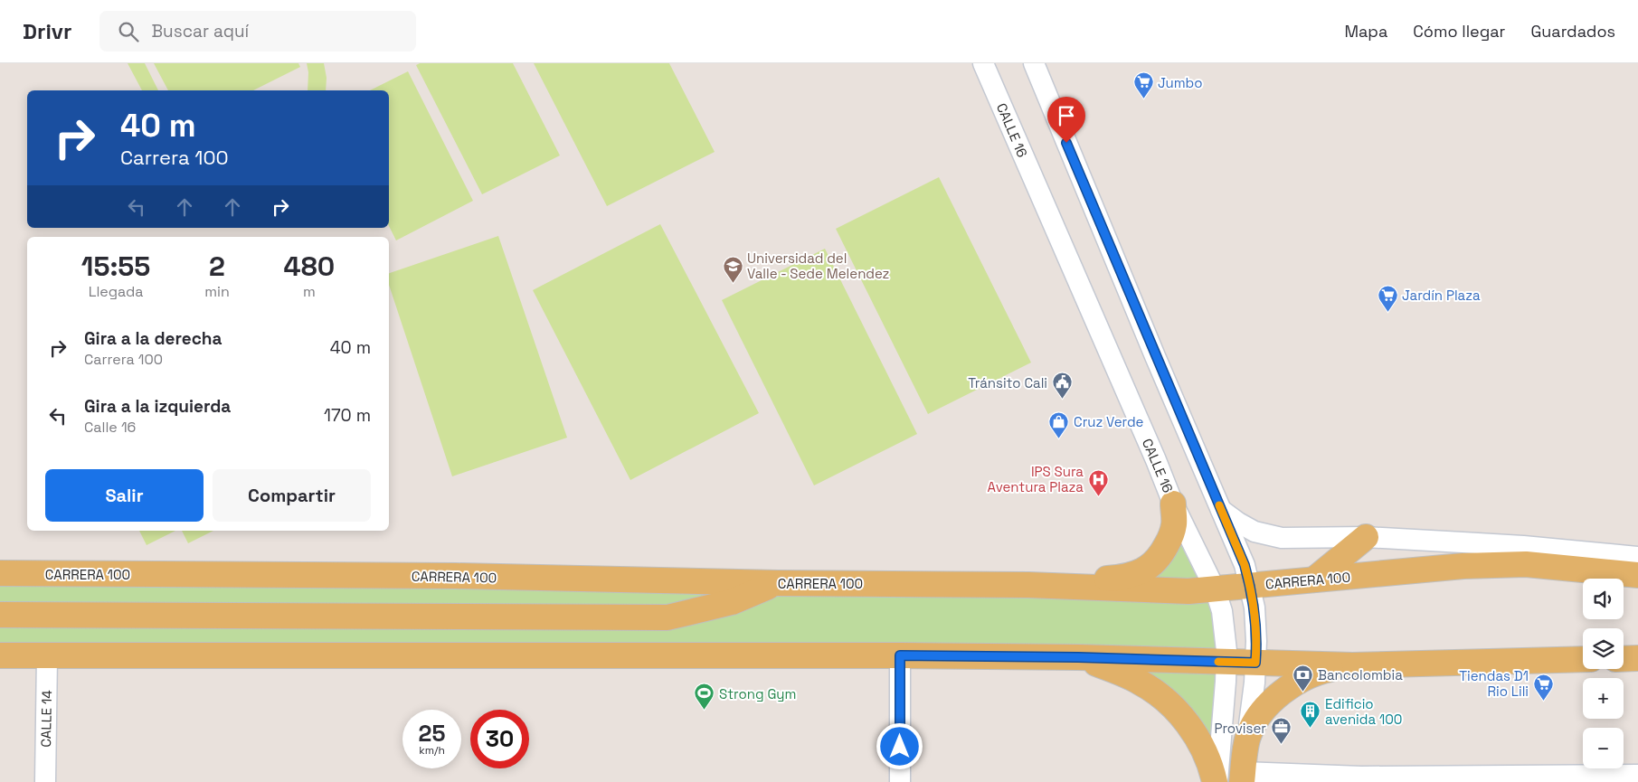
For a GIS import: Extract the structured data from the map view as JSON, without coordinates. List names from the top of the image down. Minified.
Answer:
{"streets":{"main road":["CARRERA 100"],"street":["CALLE 16","CALLE 14"]},"crossings":[["CALLE 16","CARRERA 100"]],"places":{"supermarket":["Jumbo","Jardín Plaza","Tiendas D1 Rio Lili"],"school or university":["Universidad del Valle - Sede Melendez"],"public building":["Tránsito Cali"],"shop":["Cruz Verde"],"hospital":["IPS Sura Aventura Plaza"],"bank":["Bancolombia"],"sports":["Strong Gym"],"building":["Edificio avenida 100"],"office":["Proviser"]},"page":{"header":"Drivr","search":"Buscar aquí","nav":["Mapa","Cómo llegar","Guardados"],"turn":["40 m","Carrera 100"],"eta":["15:55","Llegada","2","min","480","m"],"list":[{"name":"Gira a la derecha","note":"Carrera 100","value":"40 m"},{"name":"Gira a la izquierda","note":"Calle 16","value":"170 m"}],"buttons":["Salir","Compartir"],"map_buttons":["+","−"],"speed":"25 km/h","limit":"30"}}
